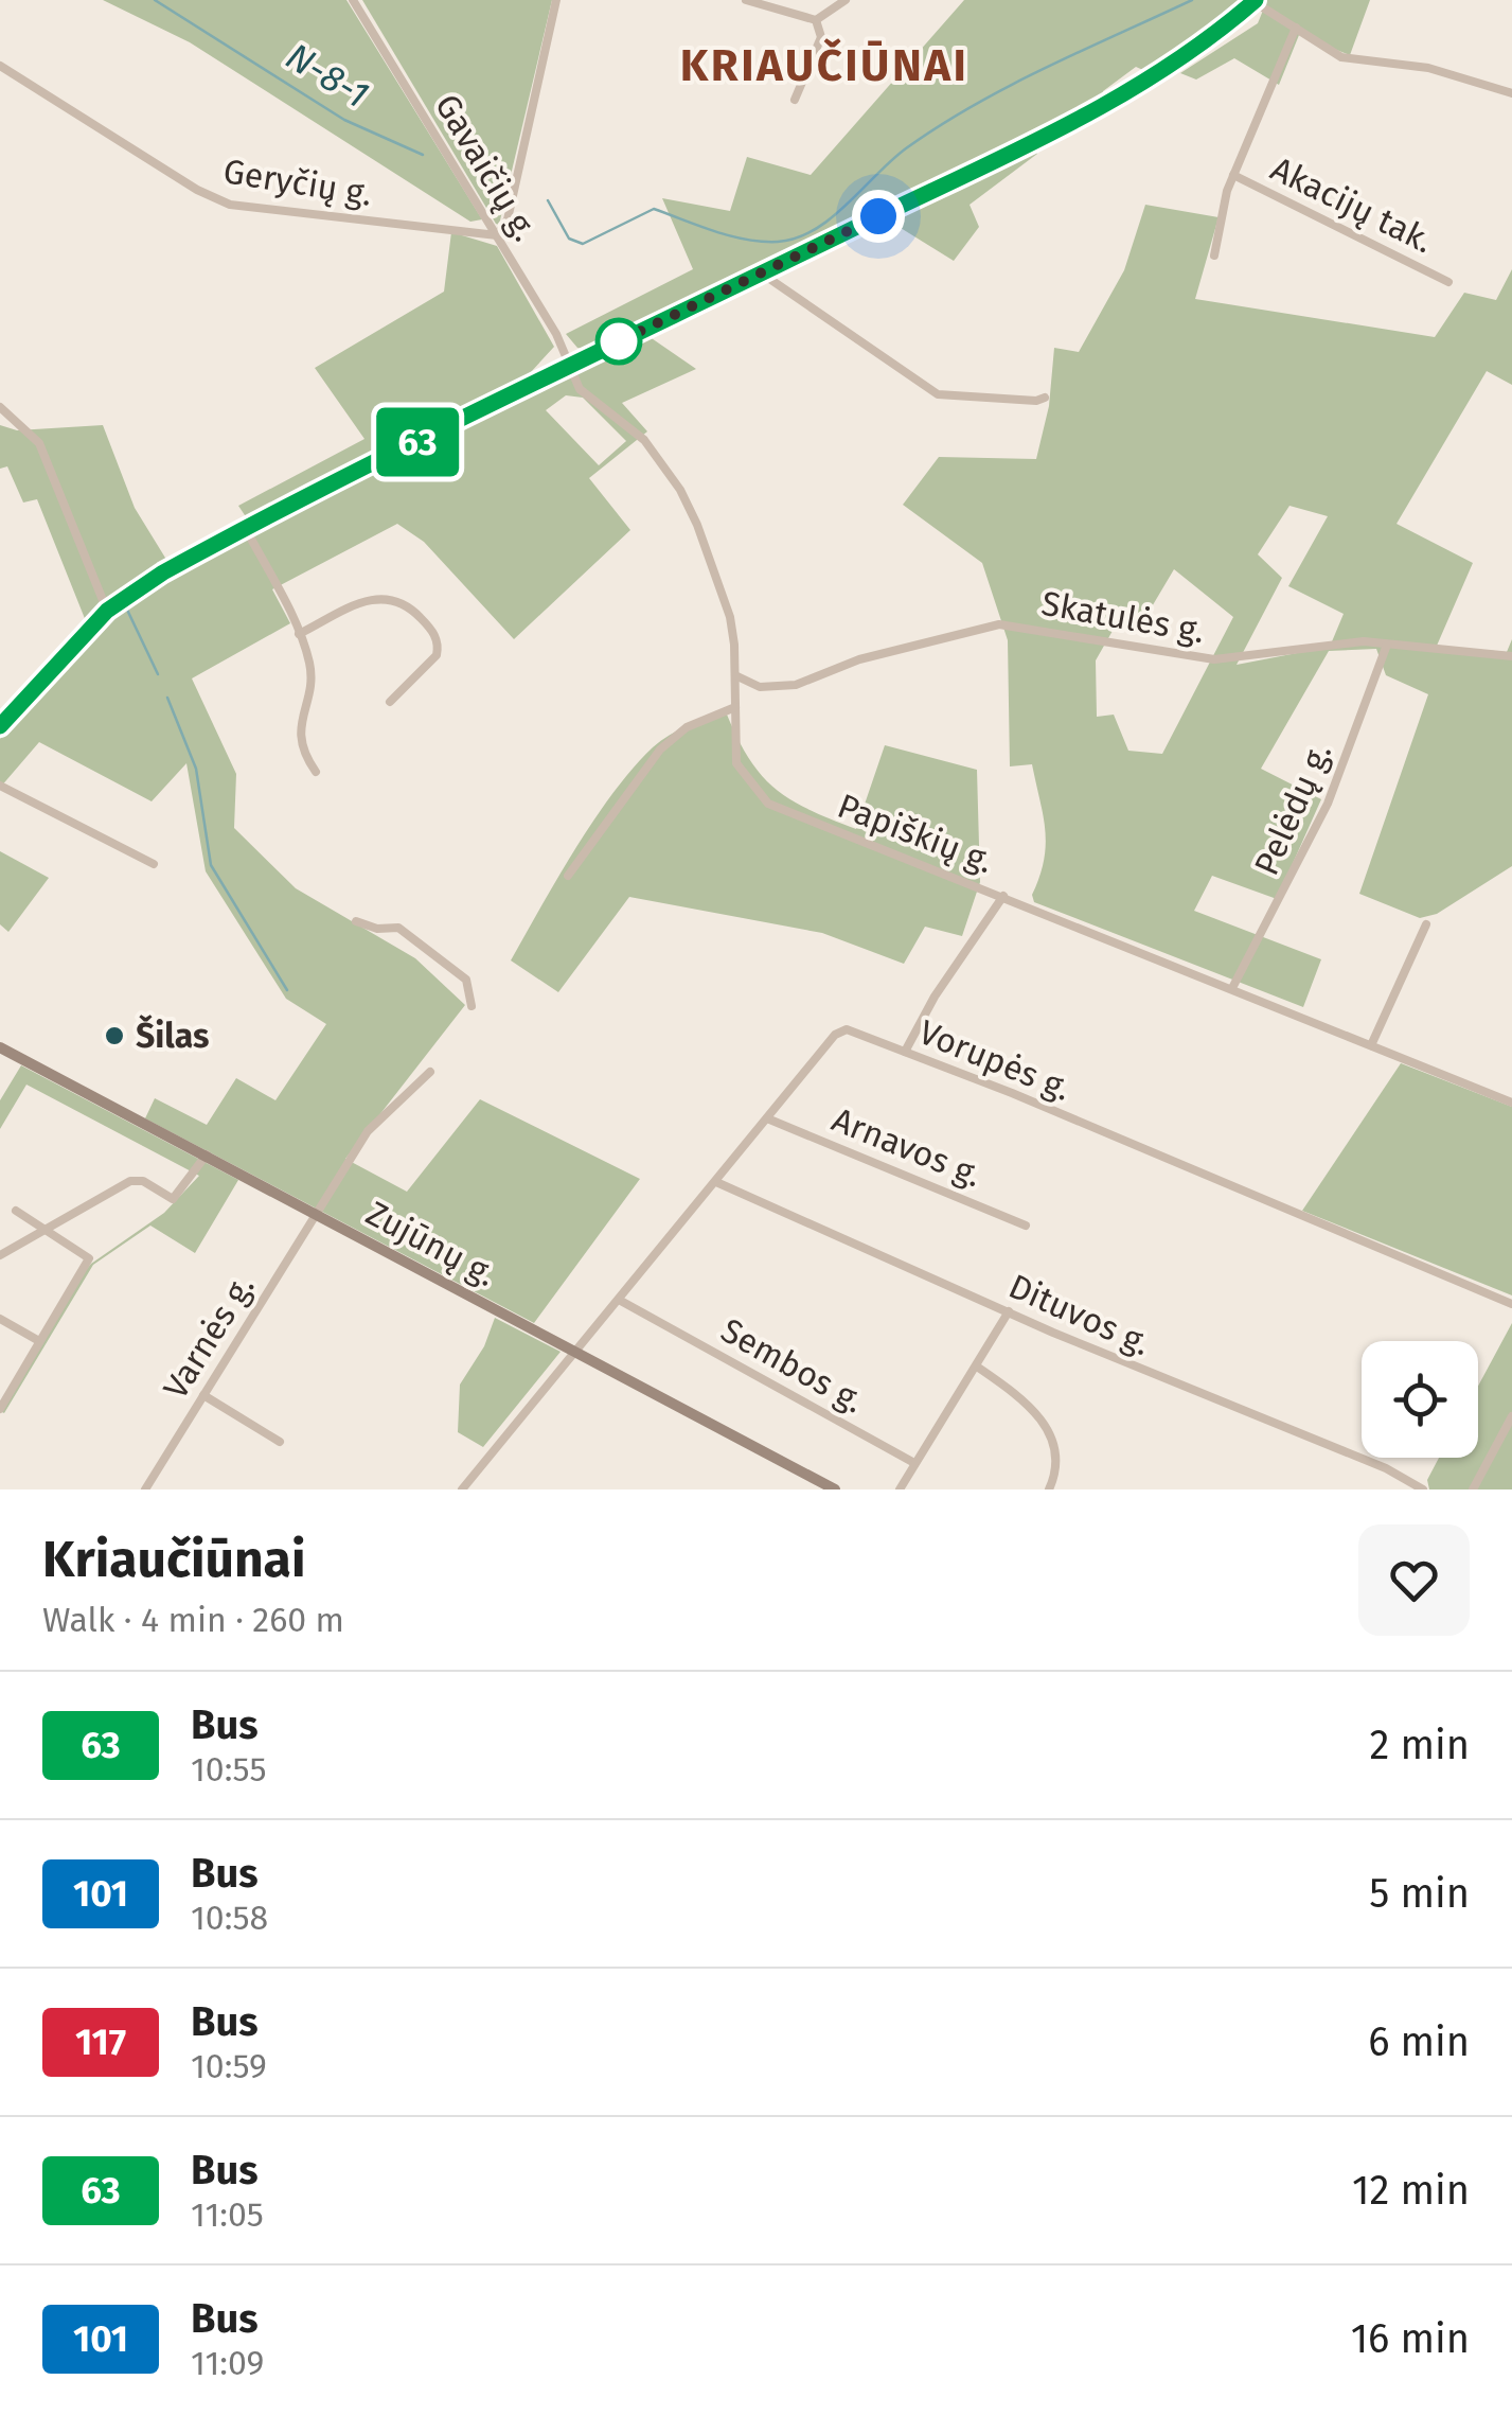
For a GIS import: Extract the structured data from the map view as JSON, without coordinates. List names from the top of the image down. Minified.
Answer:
{"streets":{"main road":["Zujūnų g."],"street":["Gavaičių g.","Geryčių g.","Akacijų tak.","Skatulės g.","Pelėdų g.","Papiškių g.","Vorupės g.","Arnavos g.","Dituvos g.","Varnės g.","Sembos g."]},"crossings":[["Gavaičių g.","Geryčių g."],["Gavaičių g.","Papiškių g."],["Skatulės g.","Pelėdų g."],["Skatulės g.","Papiškių g."],["Pelėdų g.","Papiškių g."],["Vorupės g.","Arnavos g."],["Vorupės g.","Zujūnų g."],["Vorupės g.","Dituvos g."],["Vorupės g.","Sembos g."],["Zujūnų g.","Varnės g."]],"districts":["KRIAUČIŪNAI"],"water":["N-8-1"],"places":["Šilas"],"lines":["bus line 63"],"page":{"on_map":"63","heading":["Kriaučiūnai","Walk · 4 min · 260 m"],"list":[{"mark":"63","name":"Bus","note":"10:55","value":"2 min"},{"mark":"101","name":"Bus","note":"10:58","value":"5 min"},{"mark":"117","name":"Bus","note":"10:59","value":"6 min"},{"mark":"63","name":"Bus","note":"11:05","value":"12 min"},{"mark":"101","name":"Bus","note":"11:09","value":"16 min"}]}}
